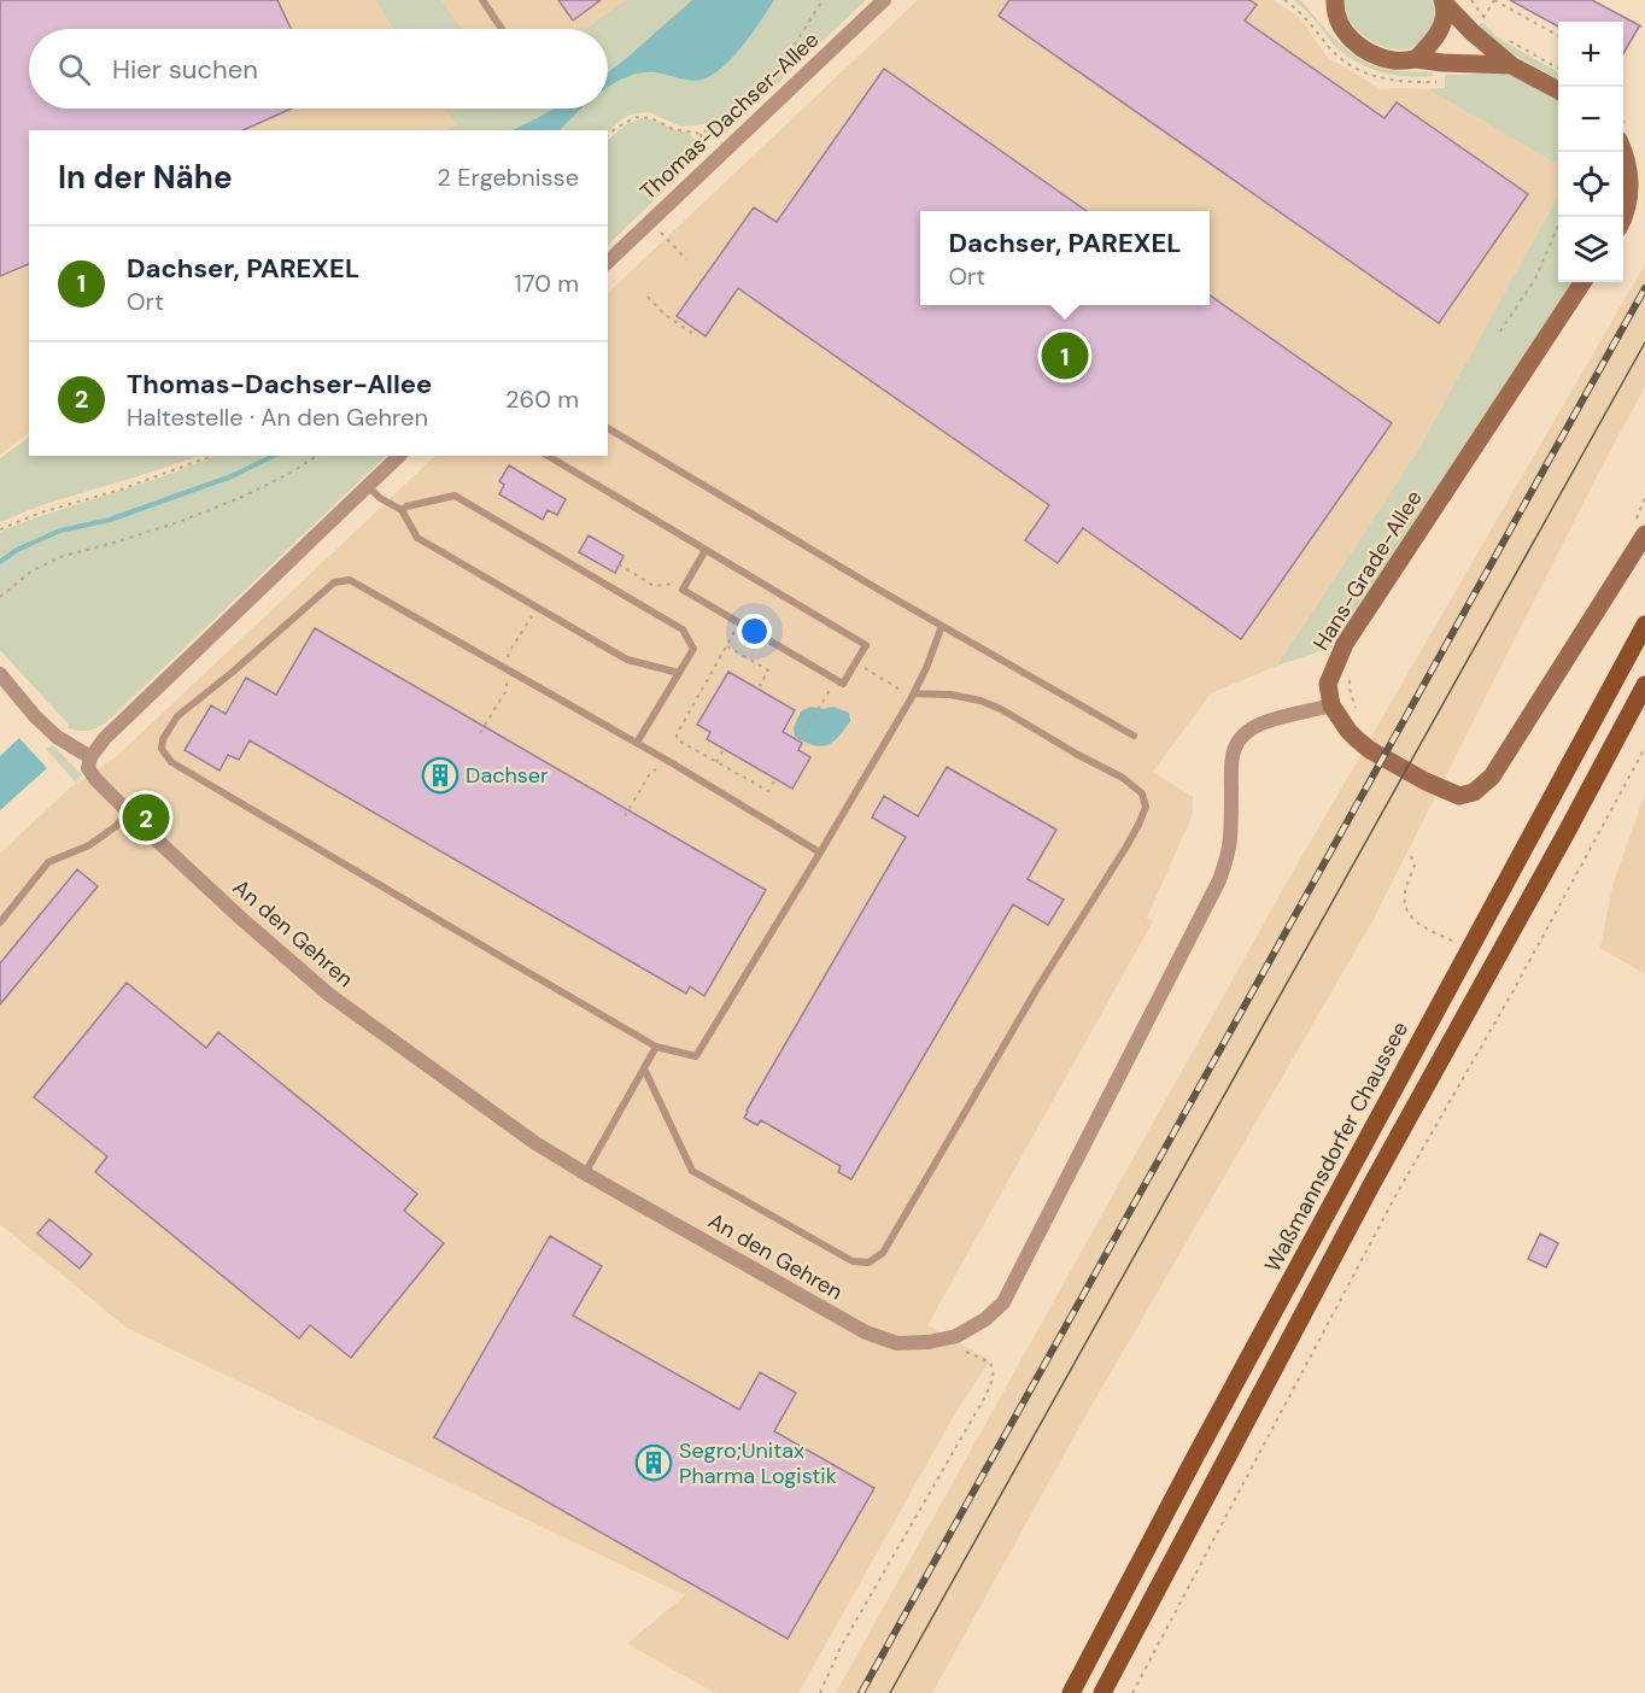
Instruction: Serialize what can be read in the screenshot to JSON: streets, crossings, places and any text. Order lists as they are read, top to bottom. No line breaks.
{"streets":{"main road":["Waßmannsdorfer Chaussee"],"street":["Thomas-Dachser-Allee","Hans-Grade-Allee","An den Gehren"]},"crossings":[["Hans-Grade-Allee","An den Gehren"]],"places":{"building":["Dachser","Segro;Unitax Pharma Logistik"]},"page":{"map_buttons":["+","−"],"search":"Hier suchen","heading":["In der Nähe","2 Ergebnisse"],"popup":["Dachser, PAREXEL","Ort"],"list":[{"mark":"1","name":"Dachser, PAREXEL","note":"Ort","value":"170 m"},{"mark":"2","name":"Thomas-Dachser-Allee","note":"Haltestelle · An den Gehren","value":"260 m"}],"pins":["1","2"]}}
